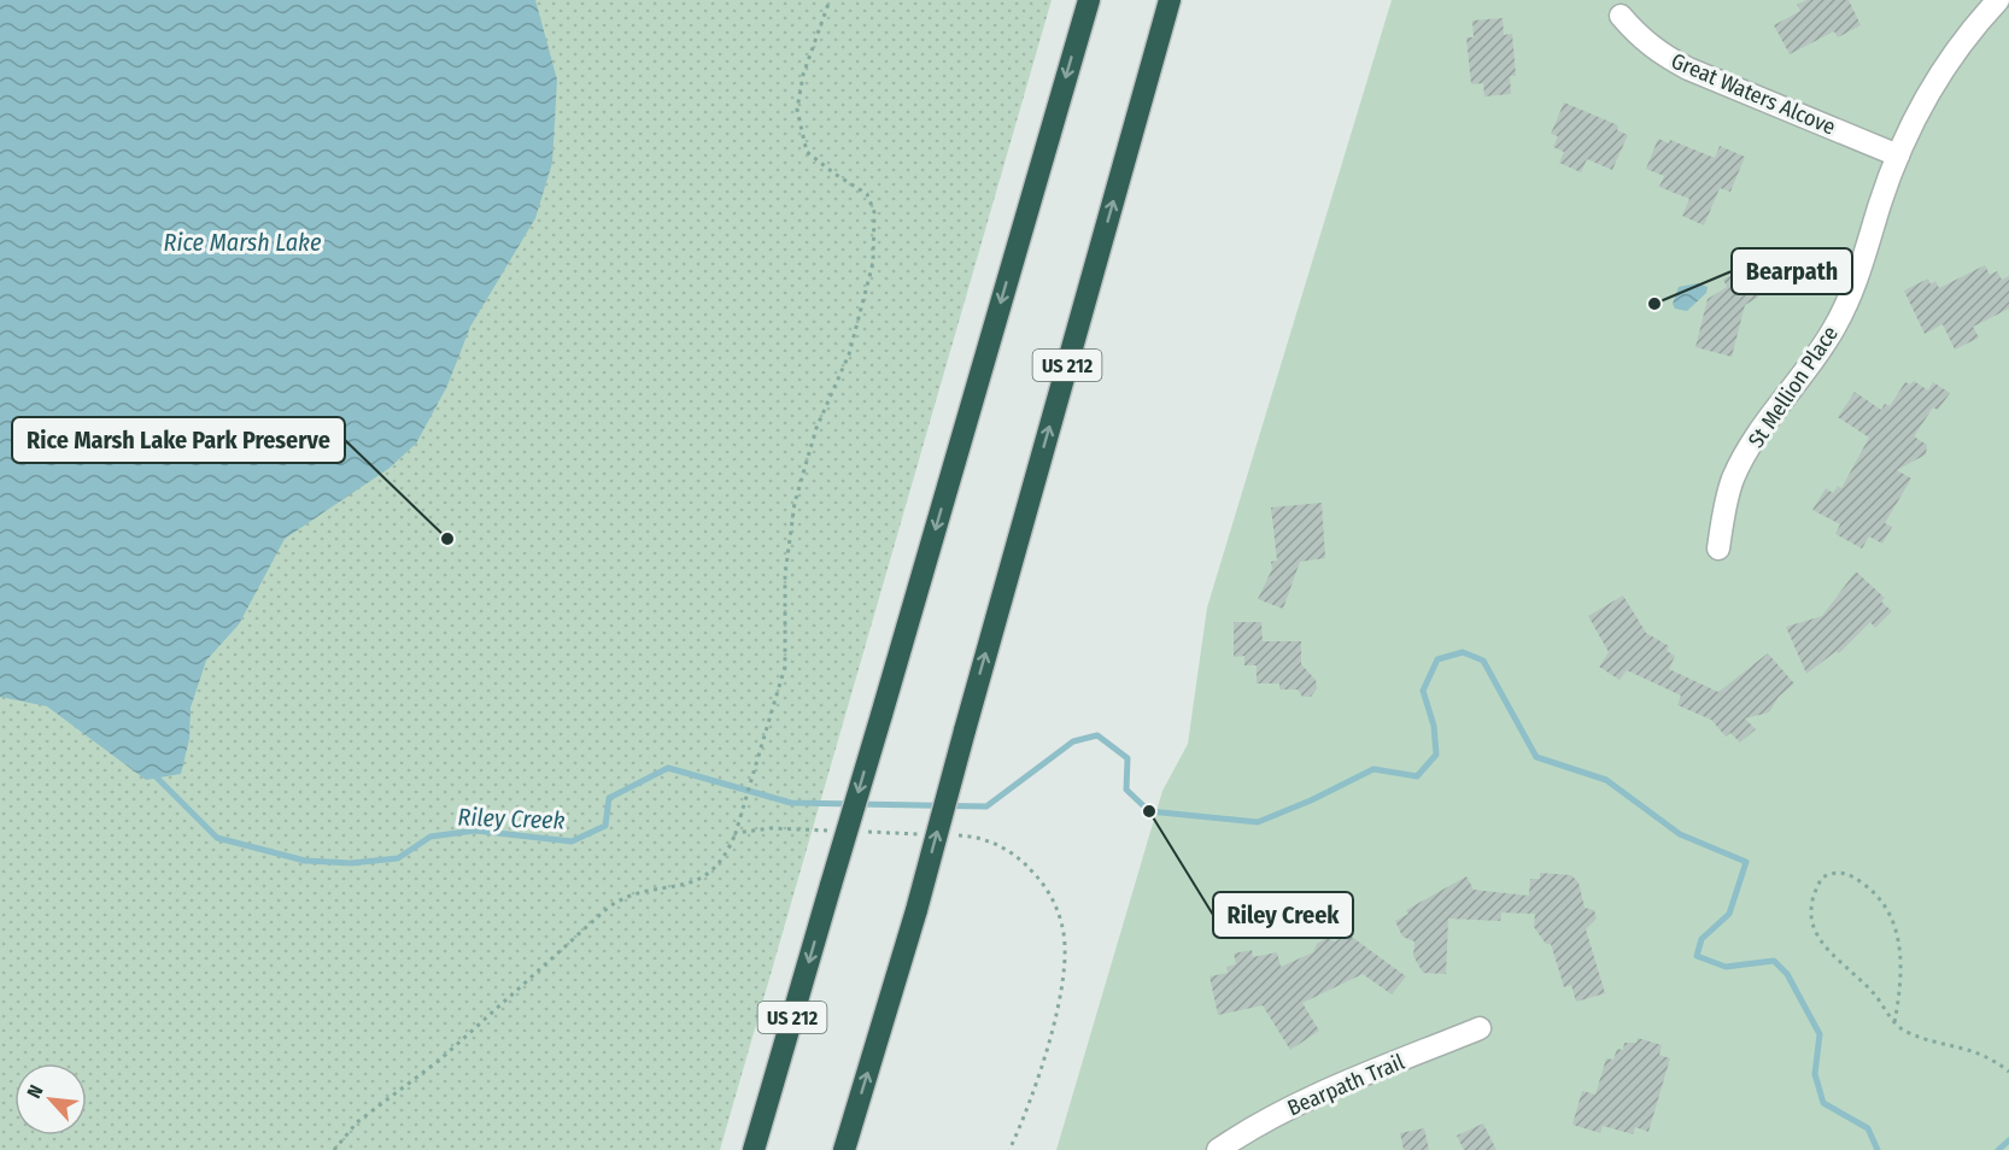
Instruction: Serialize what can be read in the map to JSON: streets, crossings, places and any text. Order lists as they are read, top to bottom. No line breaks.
{"streets":{"highway":["US 212"],"street":["Great Waters Alcove","St Mellion Place","Bearpath Trail"]},"crossings":[["Great Waters Alcove","St Mellion Place"]],"water":["Rice Marsh Lake","Riley Creek"],"places":["Bearpath","Rice Marsh Lake Park Preserve","Riley Creek"],"north":"top left"}
